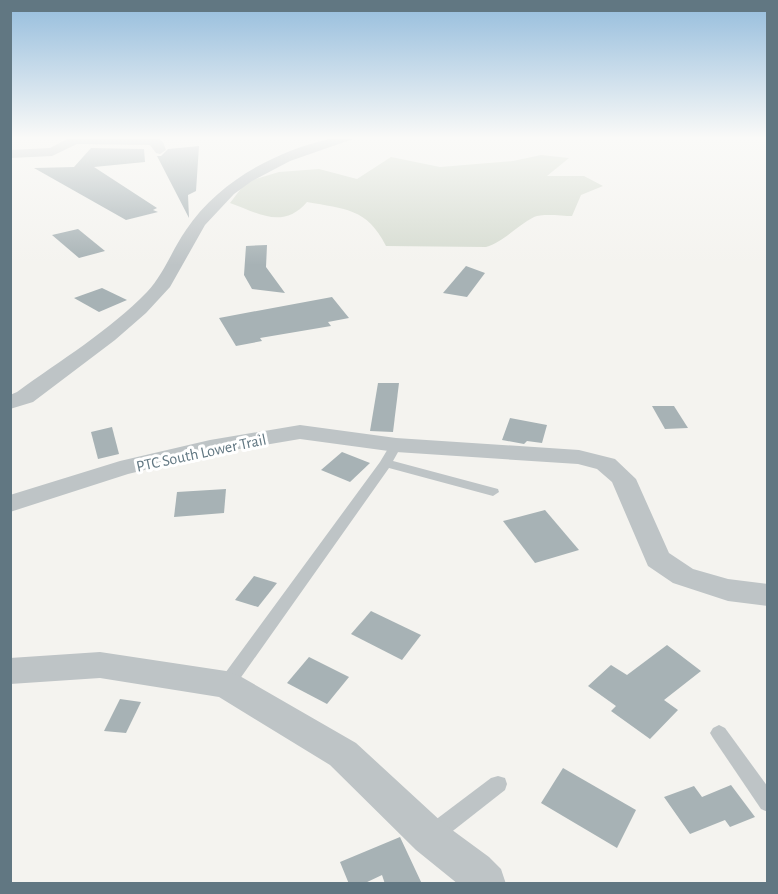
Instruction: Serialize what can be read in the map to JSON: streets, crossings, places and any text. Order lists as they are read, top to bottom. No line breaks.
{"streets":{"street":["PTC South Lower Trail"]}}
